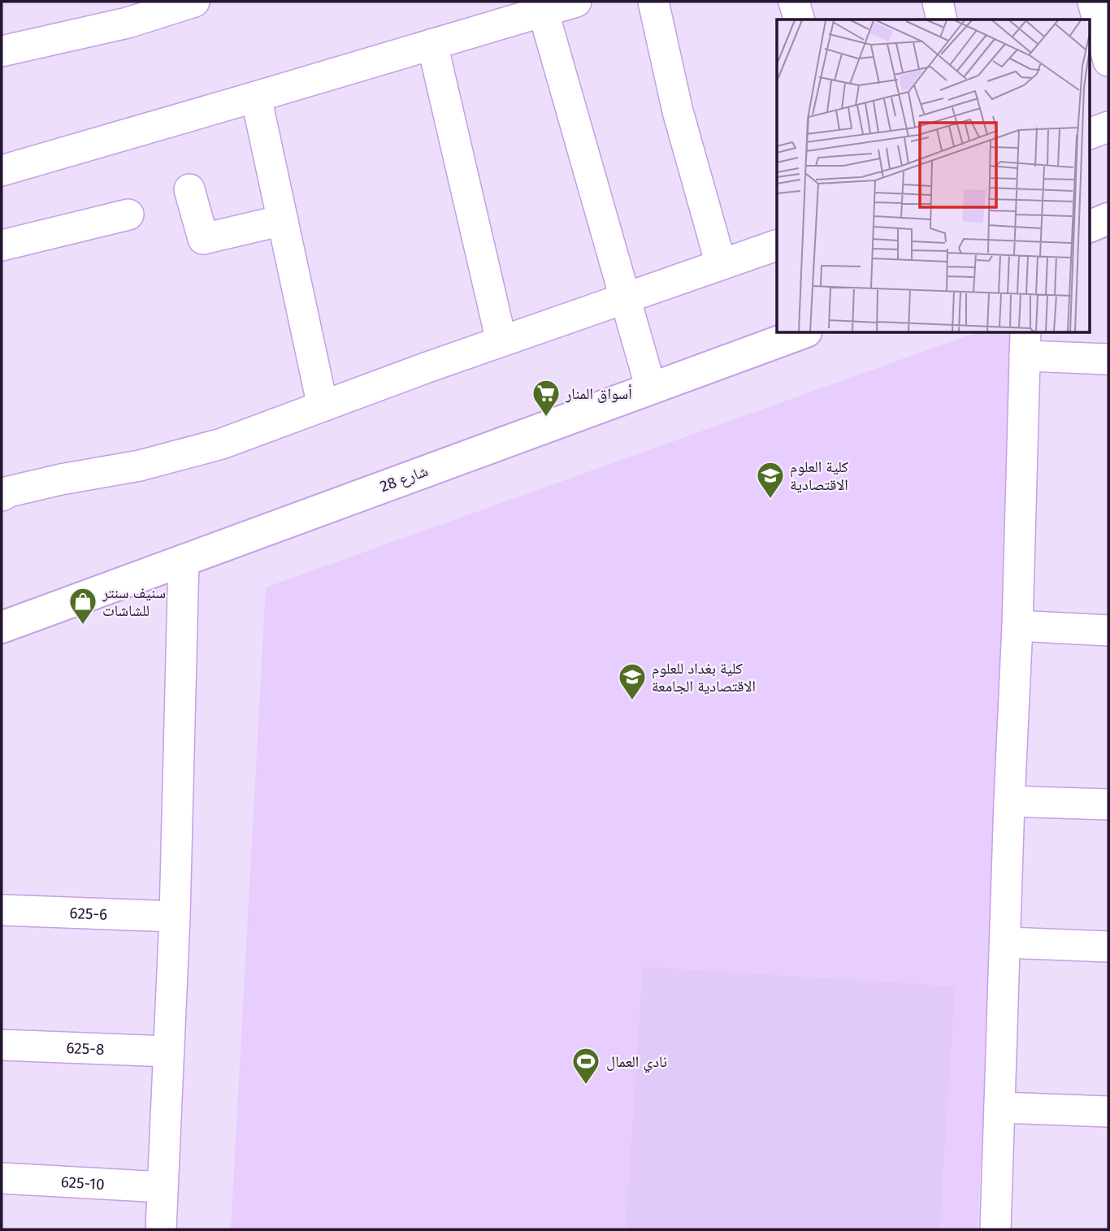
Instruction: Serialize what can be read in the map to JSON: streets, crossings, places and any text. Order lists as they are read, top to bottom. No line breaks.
{"streets":{"street":["شارع 28","625-6","625-8","625-10"]},"places":{"supermarket":["أسواق المنار"],"school or university":["كلية العلوم الاقتصادية","كلية بغداد للعلوم الاقتصادية الجامعة"],"shop":["سنيف سنتر للشاشات"],"sports":["نادي العمال"]}}
